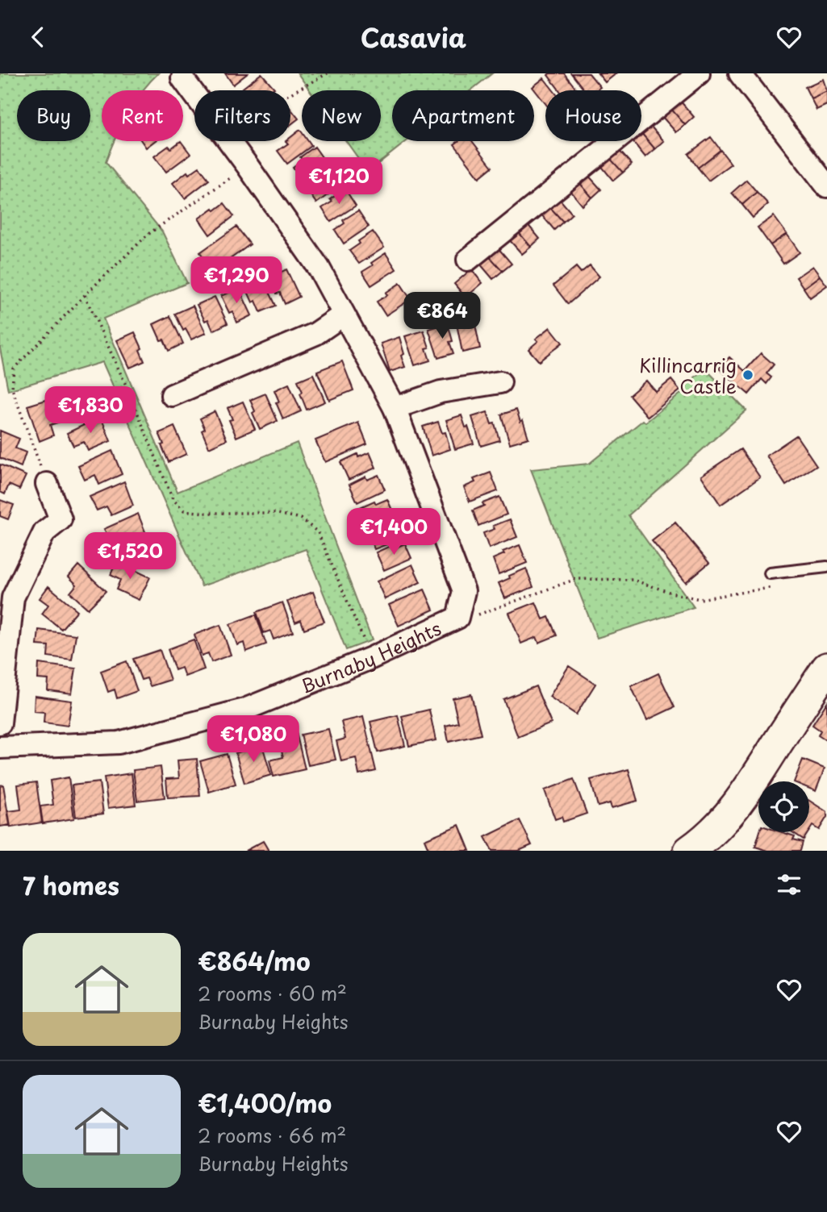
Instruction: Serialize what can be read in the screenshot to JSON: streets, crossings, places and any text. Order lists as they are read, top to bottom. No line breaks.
{"streets":{"street":["Burnaby Heights"]},"places":["Killincarrig Castle"],"page":{"header":"Casavia","chip":["Buy","Rent","Filters","New","Apartment","House"],"price":["€1,120","€1,290","€864","€1,830","€1,400","€1,520","€1,080"],"heading":"7 homes","list":[{"name":"€864/mo","note":"2 rooms · 60 m² · Burnaby Heights"},{"name":"€1,400/mo","note":"2 rooms · 66 m² · Burnaby Heights"}]}}
